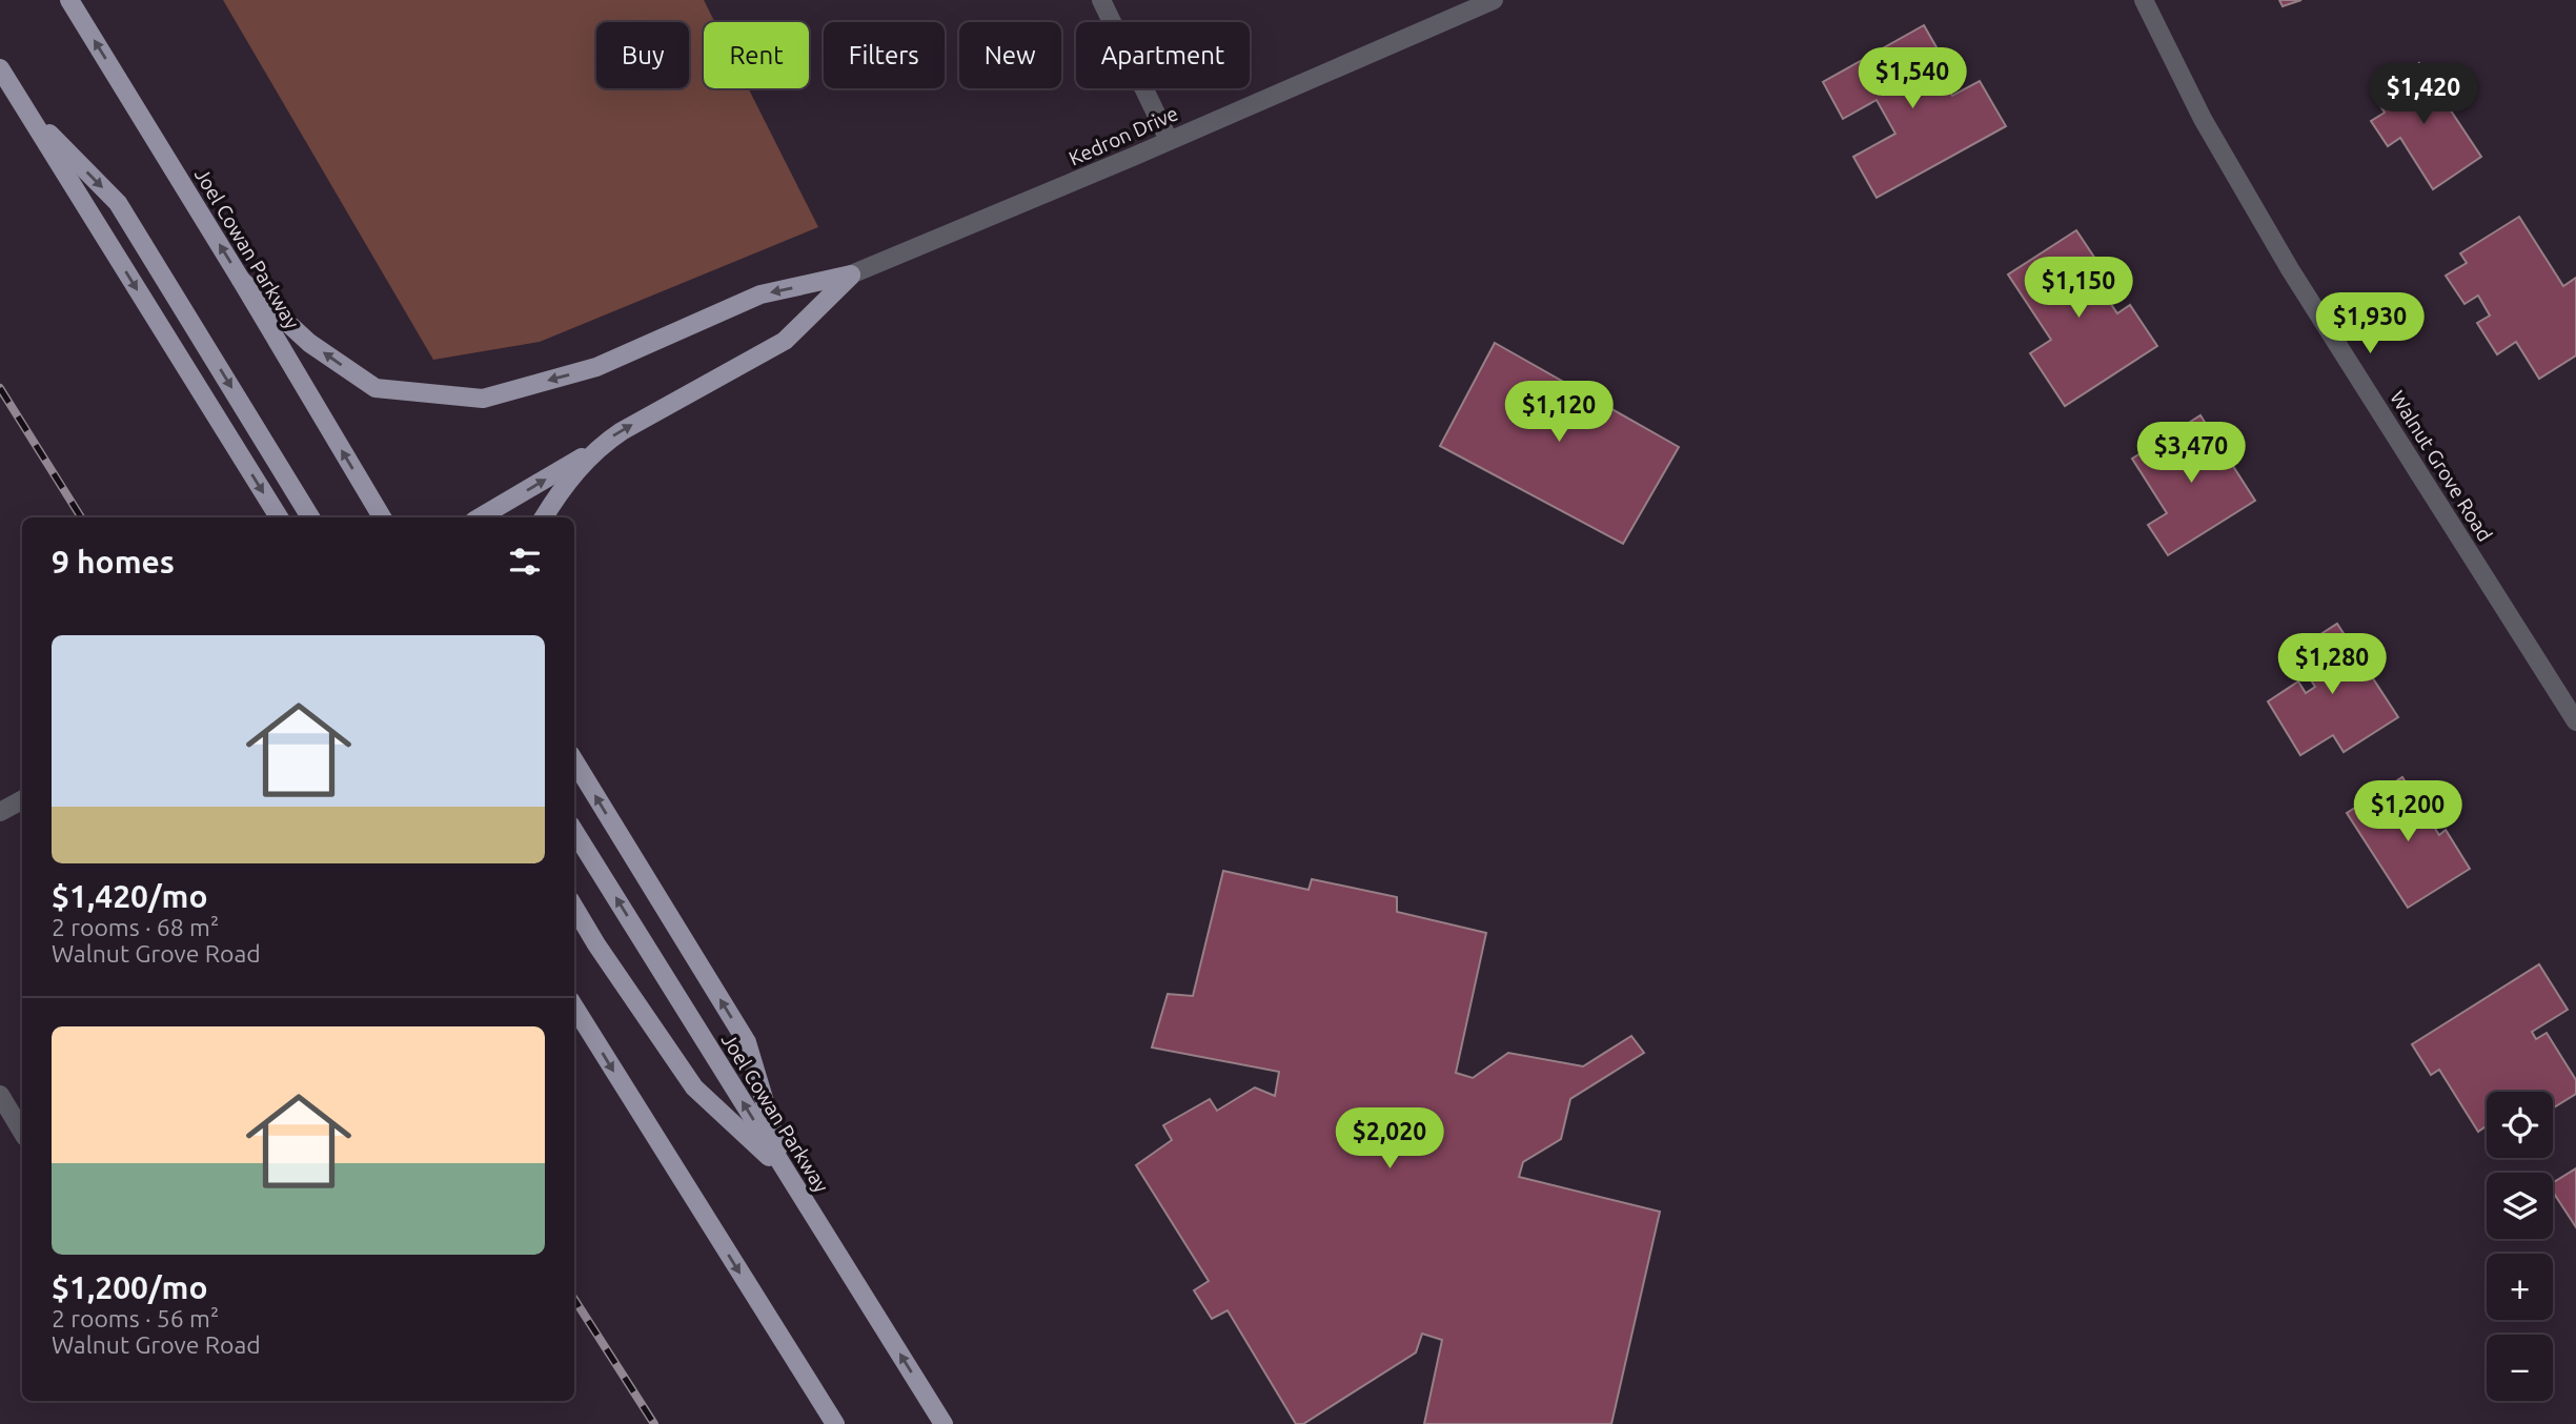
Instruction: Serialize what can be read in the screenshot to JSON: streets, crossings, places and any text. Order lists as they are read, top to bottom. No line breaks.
{"streets":{"main road":["Joel Cowan Parkway"],"street":["Kedron Drive","Walnut Grove Road"]},"page":{"chip":["Buy","Rent","Filters","New","Apartment"],"price":["$1,540","$1,420","$1,150","$1,930","$1,120","$3,470","$1,280","$1,200","$2,020"],"heading":"9 homes","list":[{"name":"$1,420/mo","note":"2 rooms · 68 m² · Walnut Grove Road"},{"name":"$1,200/mo","note":"2 rooms · 56 m² · Walnut Grove Road"}],"map_buttons":["+","−"]}}
